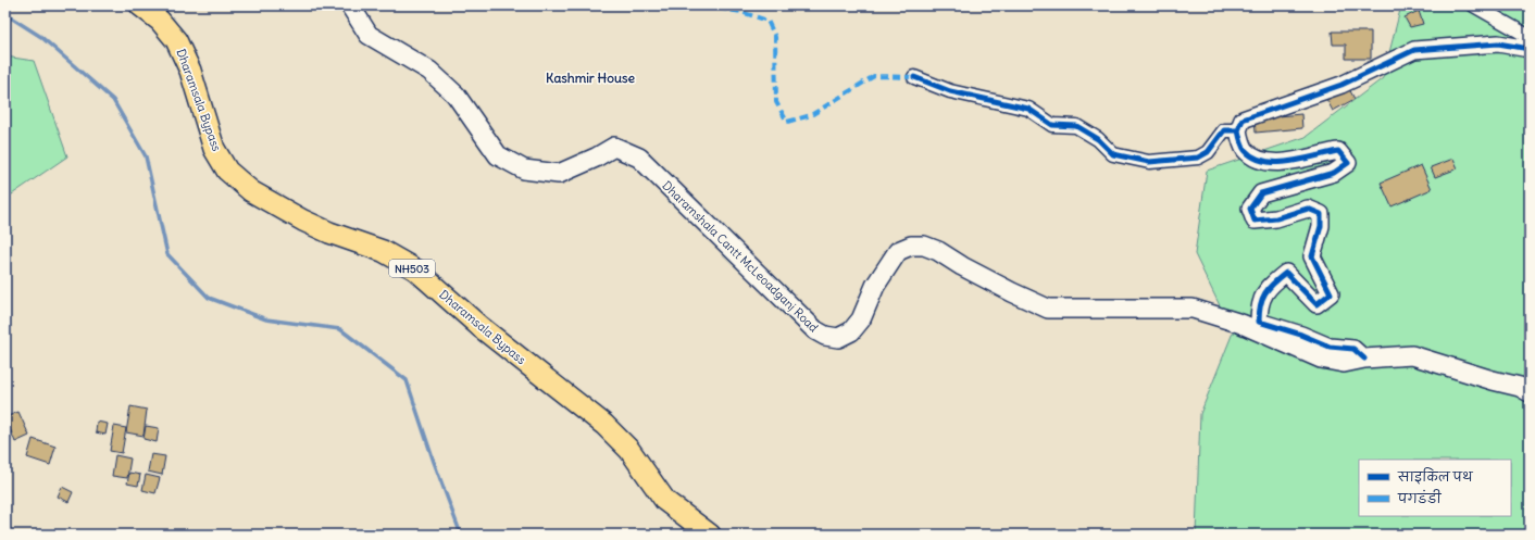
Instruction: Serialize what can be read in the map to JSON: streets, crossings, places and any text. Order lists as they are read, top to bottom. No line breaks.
{"streets":{"main road":["Dharamsala Bypass","Dharamshala Cantt McLeoadganj Road","NH503"]},"districts":["Kashmir House"],"legend":["साइकिल पथ","पगडंडी"]}
